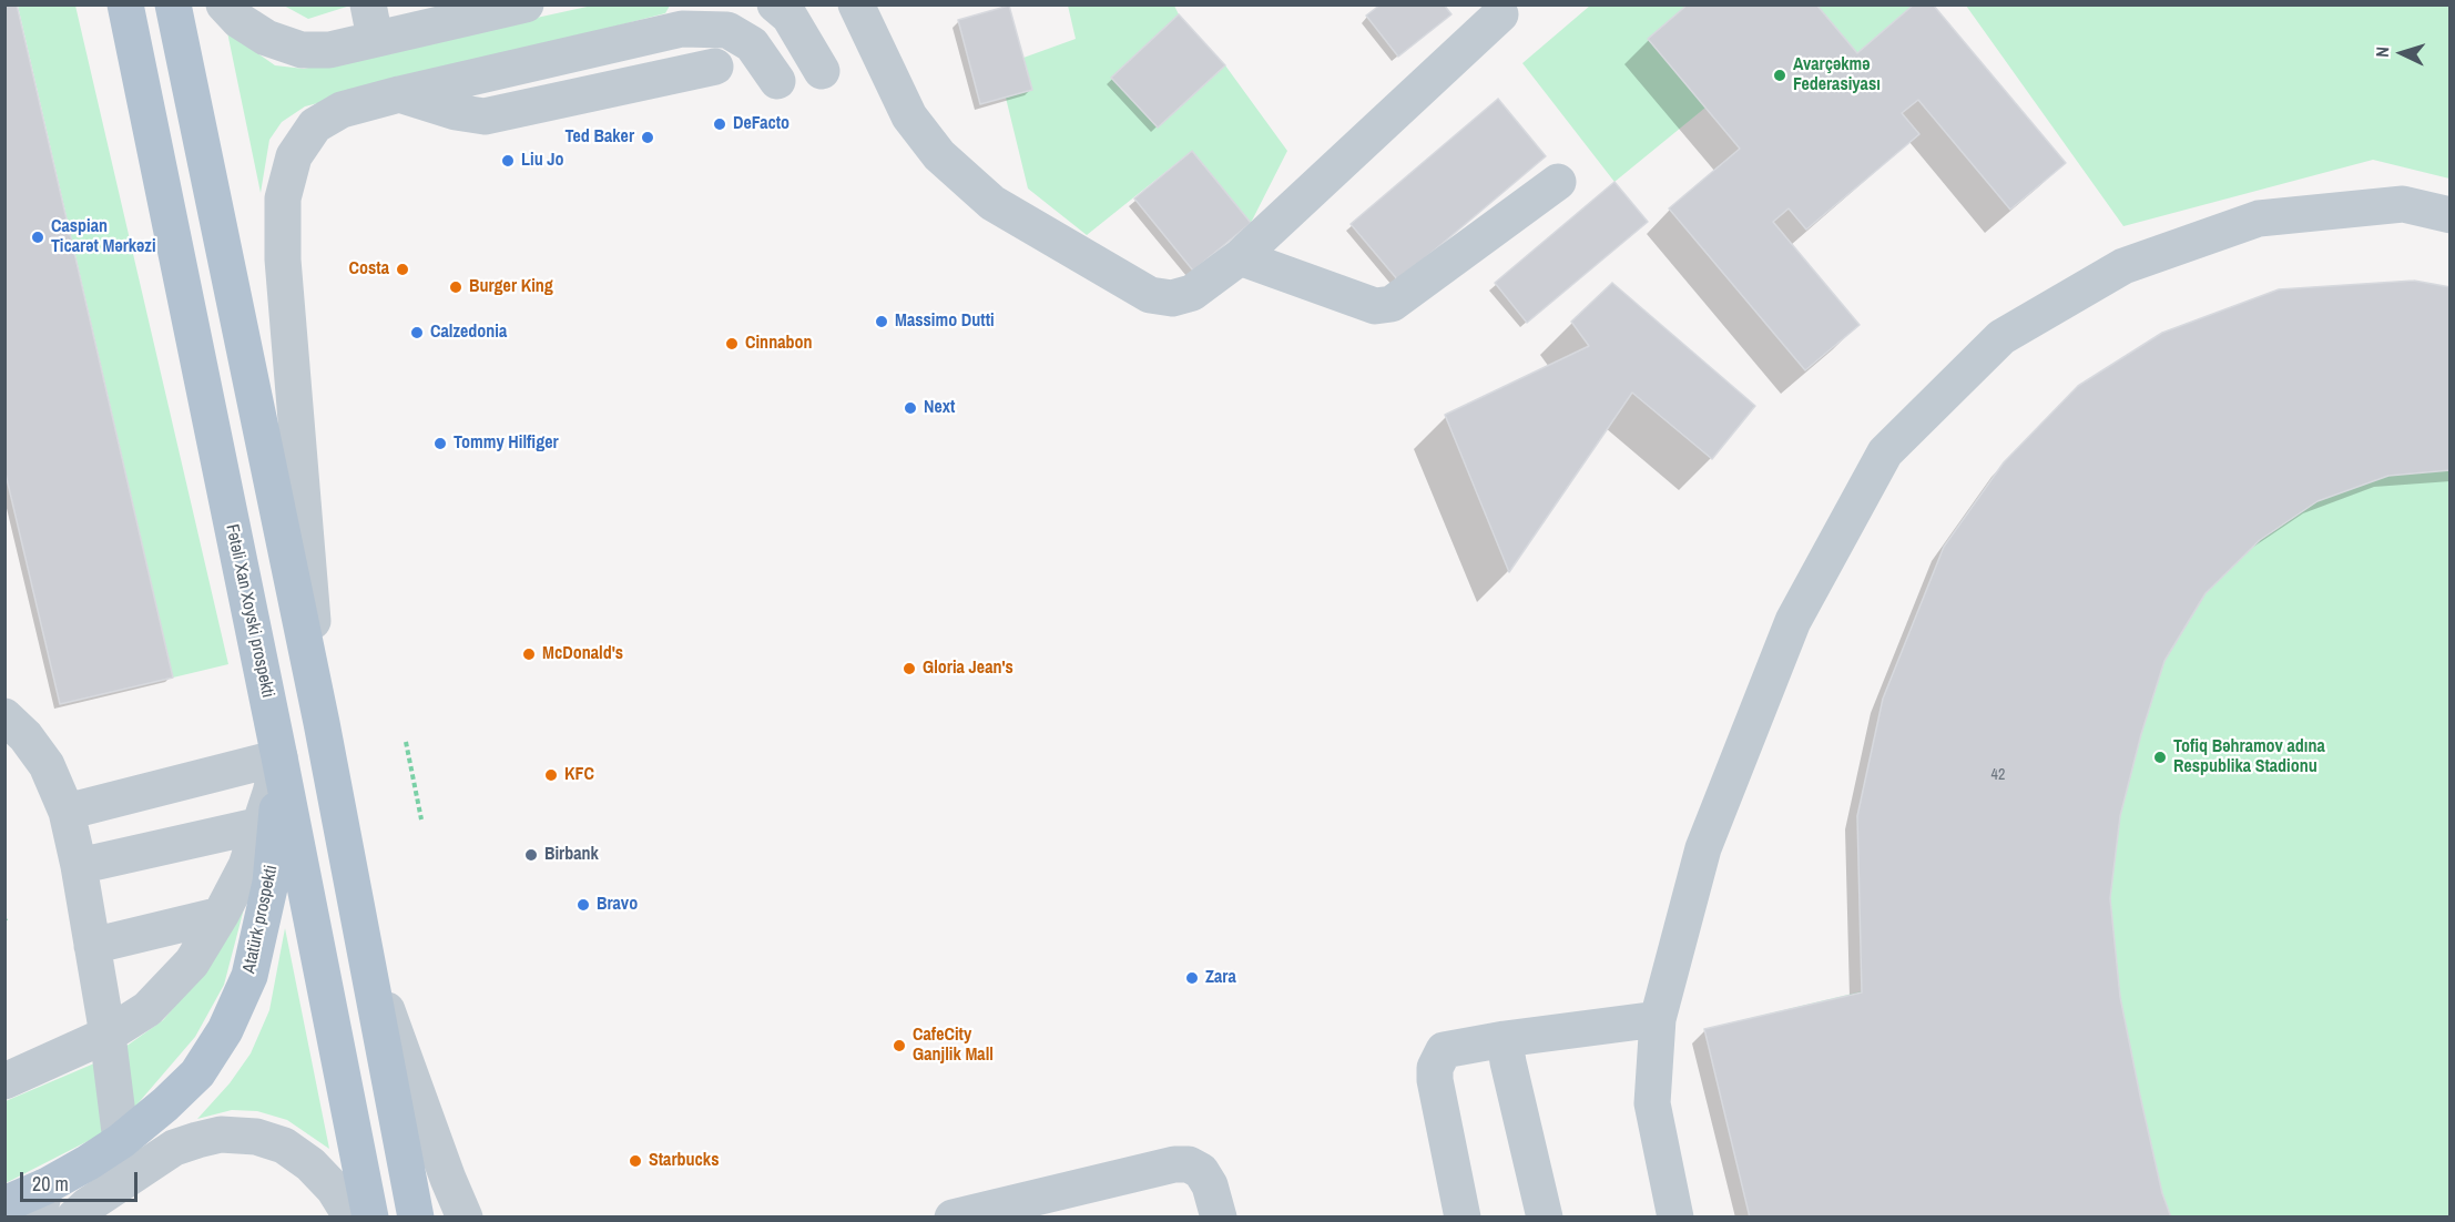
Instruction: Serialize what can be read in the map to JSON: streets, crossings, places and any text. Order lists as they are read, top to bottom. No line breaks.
{"streets":{"main road":["Fətəli Xan Xoyski prospekti","Atatürk prospekti"]},"crossings":[["Fətəli Xan Xoyski prospekti","Atatürk prospekti"]],"places":["Avarçəkmə Federasiyası","DeFacto","Ted Baker","Liu Jo","Caspian Ticarət Mərkəzi","Costa","Burger King","Massimo Dutti","Calzedonia","Cinnabon","Next","Tommy Hilfiger","McDonald's","Gloria Jean's","Tofiq Bəhramov adına Respublika Stadionu","KFC","Birbank","Bravo","Zara","CafeCity Ganjlik Mall","Starbucks"],"house_numbers":["42"],"scale_bar":"20 m","north":"left"}
